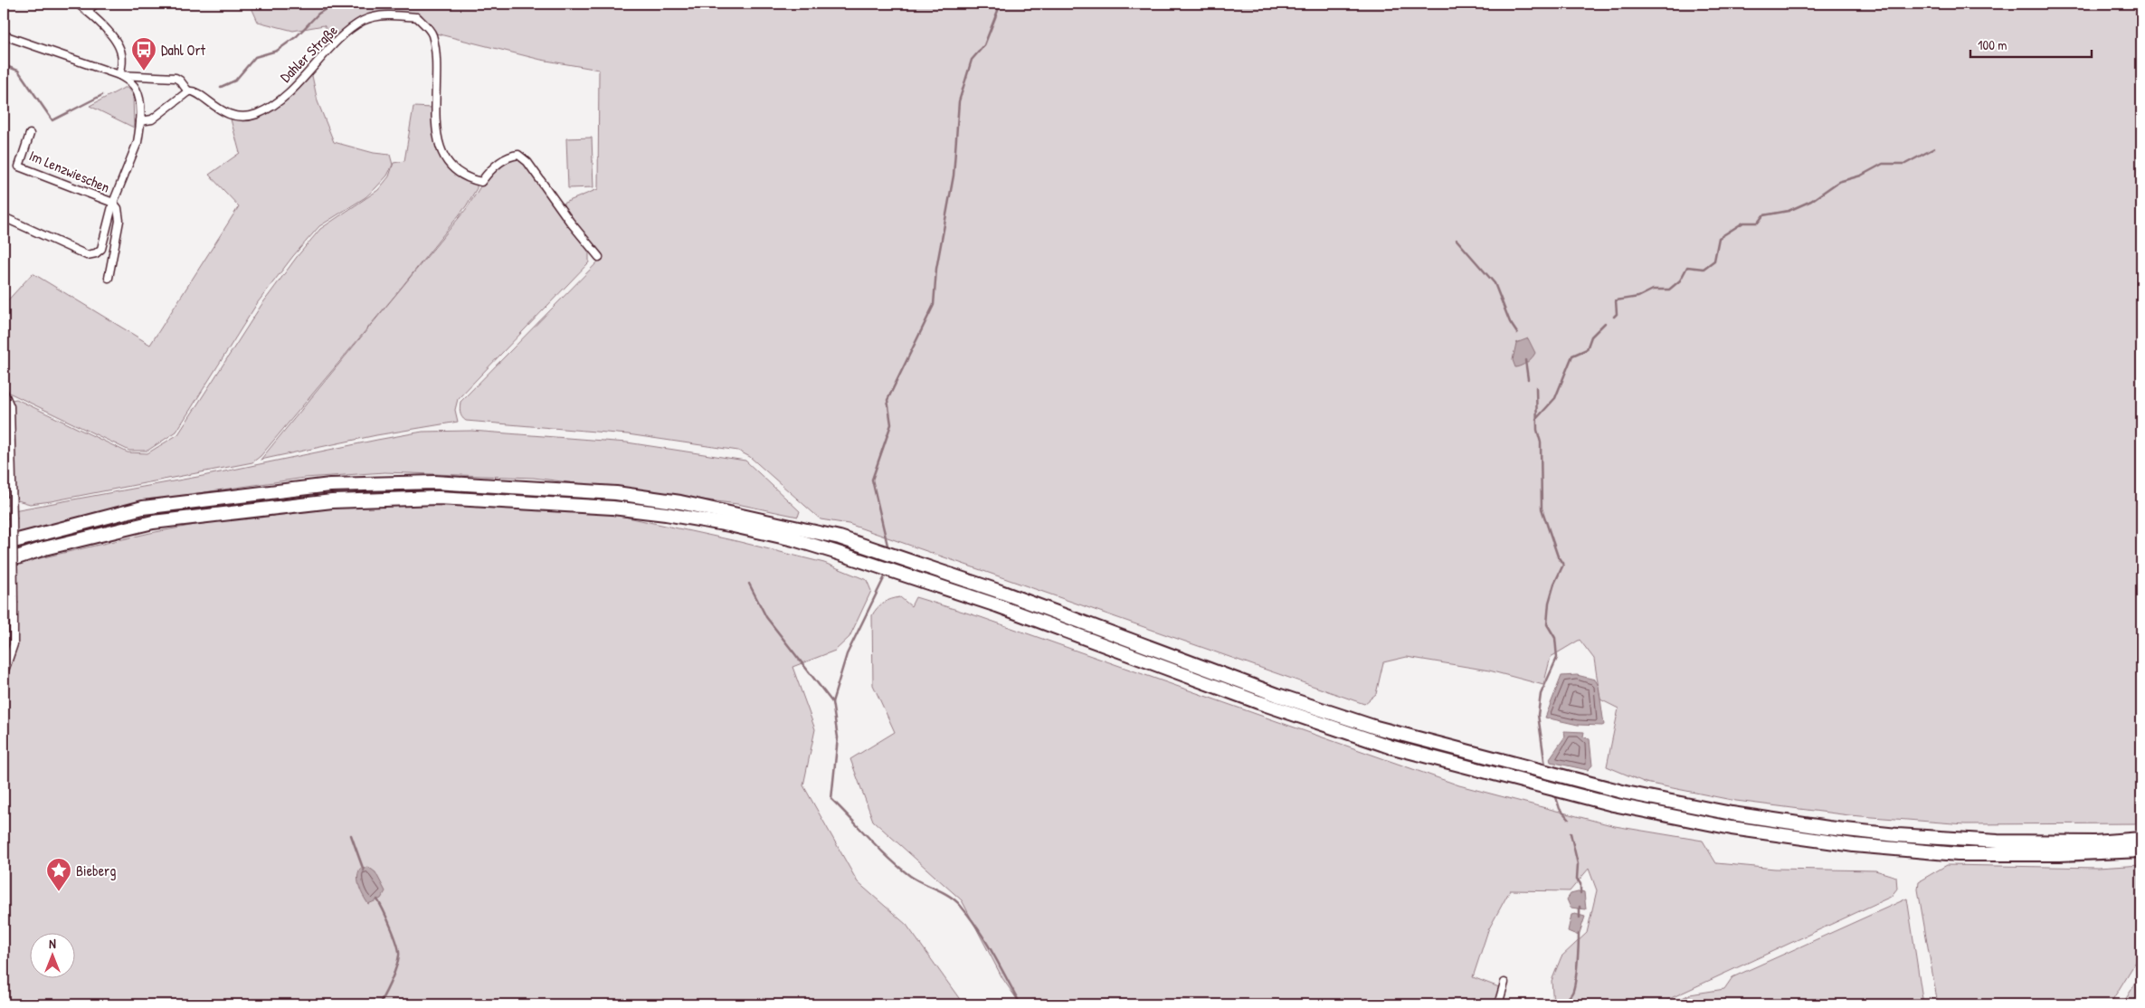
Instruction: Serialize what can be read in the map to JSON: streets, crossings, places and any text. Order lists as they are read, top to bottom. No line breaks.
{"streets":{"street":["Dahler Straße","Im Lenzwieschen"]},"places":{"bus stop":["Dahl Ort"],"place":["Bieberg"]},"scale_bar":"100 m","north":"top"}
